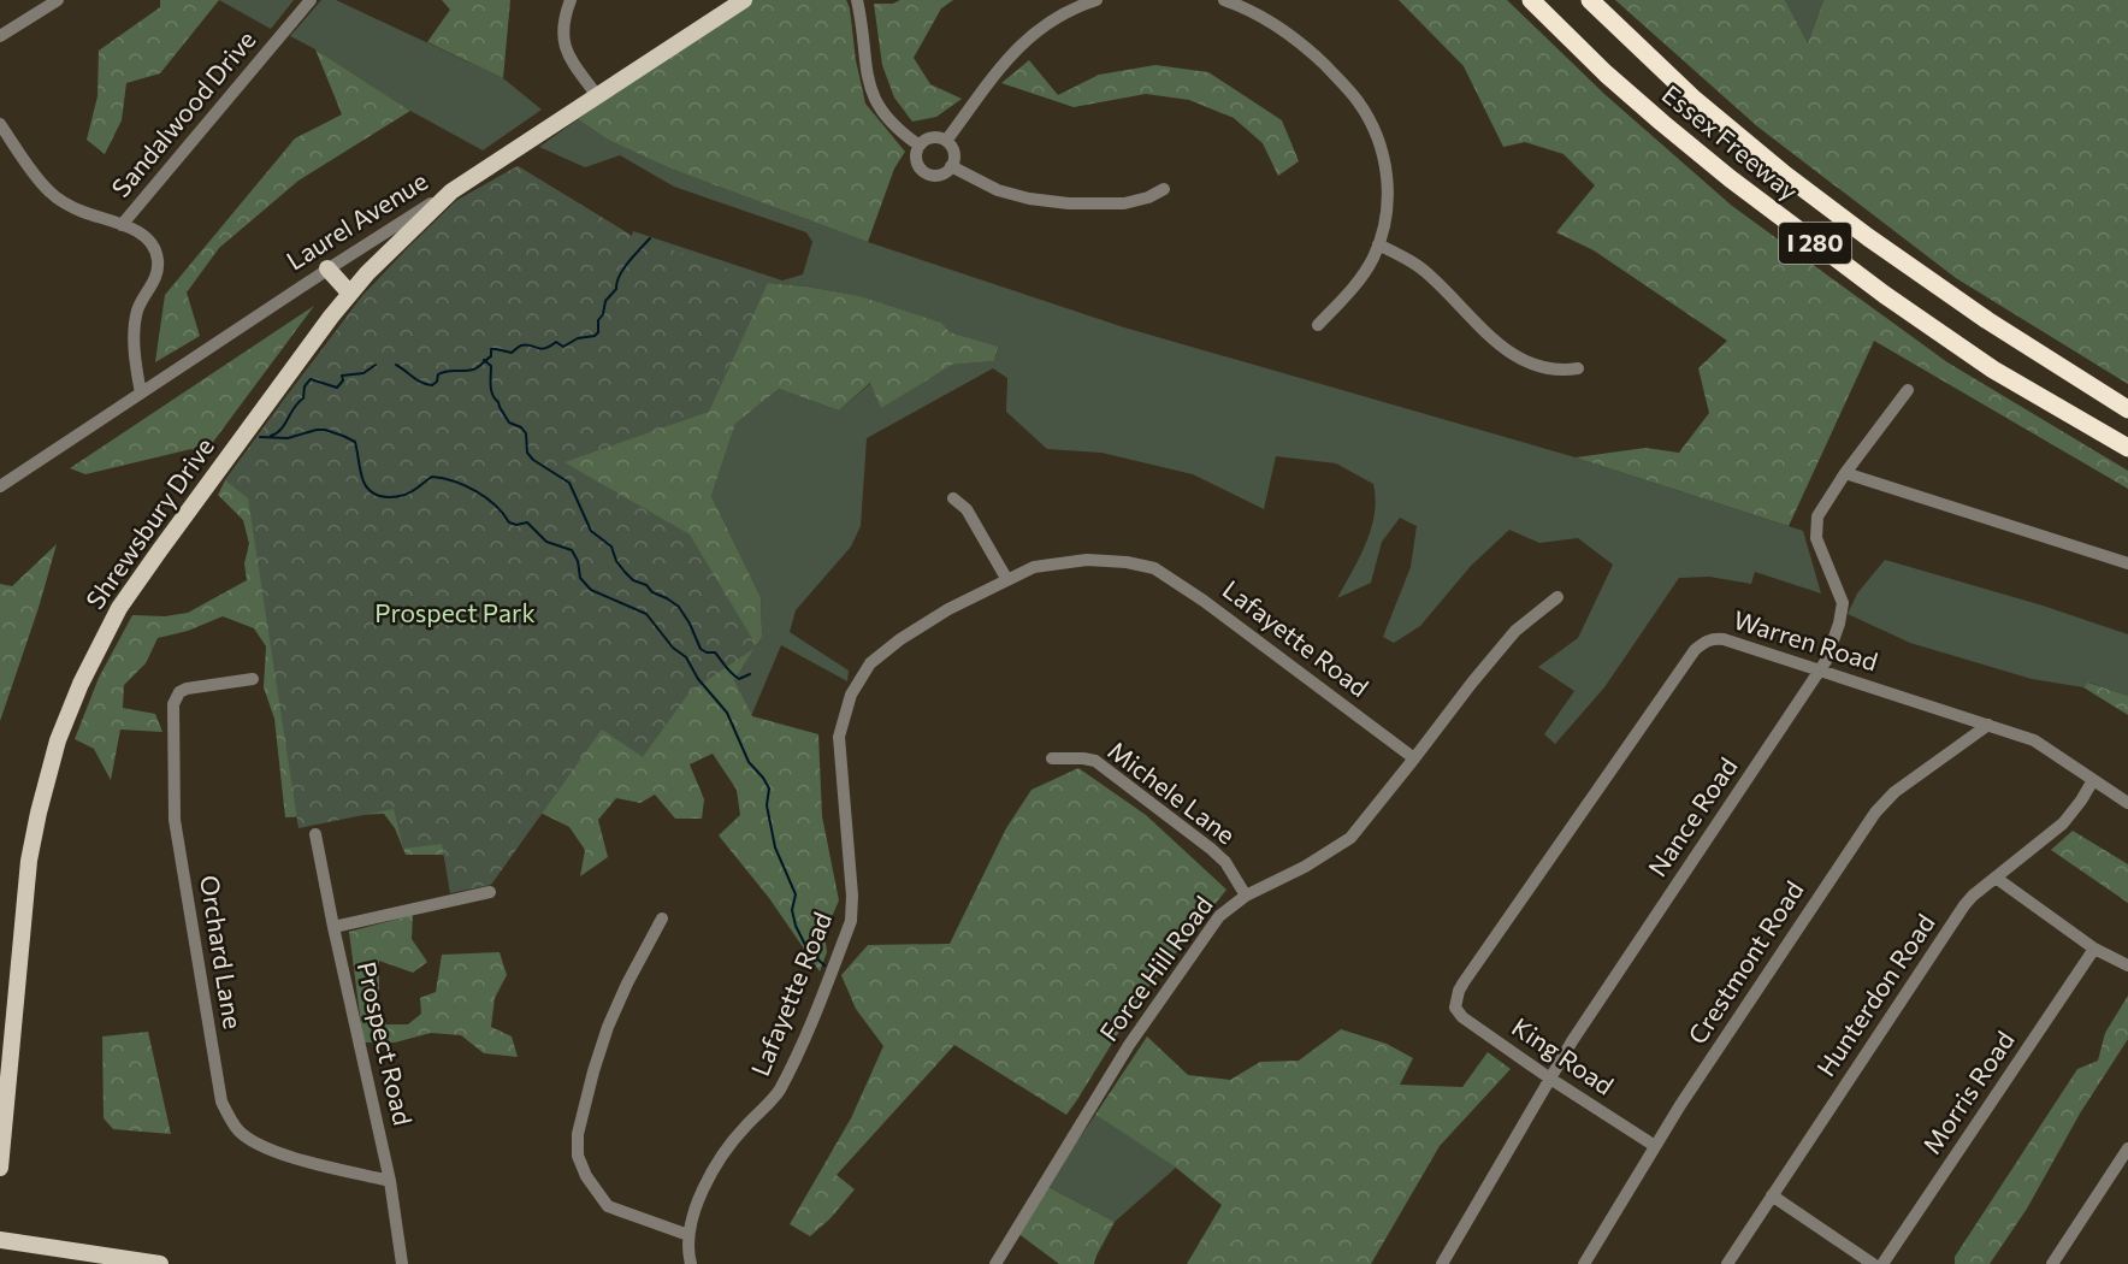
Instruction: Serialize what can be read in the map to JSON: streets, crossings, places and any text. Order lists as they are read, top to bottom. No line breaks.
{"streets":{"highway":["Essex Freeway","I 280"],"main road":["Laurel Avenue","Shrewsbury Drive"],"street":["Sandalwood Drive","Lafayette Road","Warren Road","Michele Lane","Nance Road","Orchard Lane","Crestmont Road","Force Hill Road","Hunterdon Road","Prospect Road","King Road","Morris Road"]},"crossings":[["Laurel Avenue","Shrewsbury Drive"],["Lafayette Road","Force Hill Road"],["Warren Road","Nance Road"],["Warren Road","Crestmont Road"],["Warren Road","Hunterdon Road"],["Warren Road","King Road"],["Michele Lane","Force Hill Road"],["Nance Road","King Road"],["Orchard Lane","Prospect Road"],["Crestmont Road","King Road"]],"parks":["Prospect Park"]}
